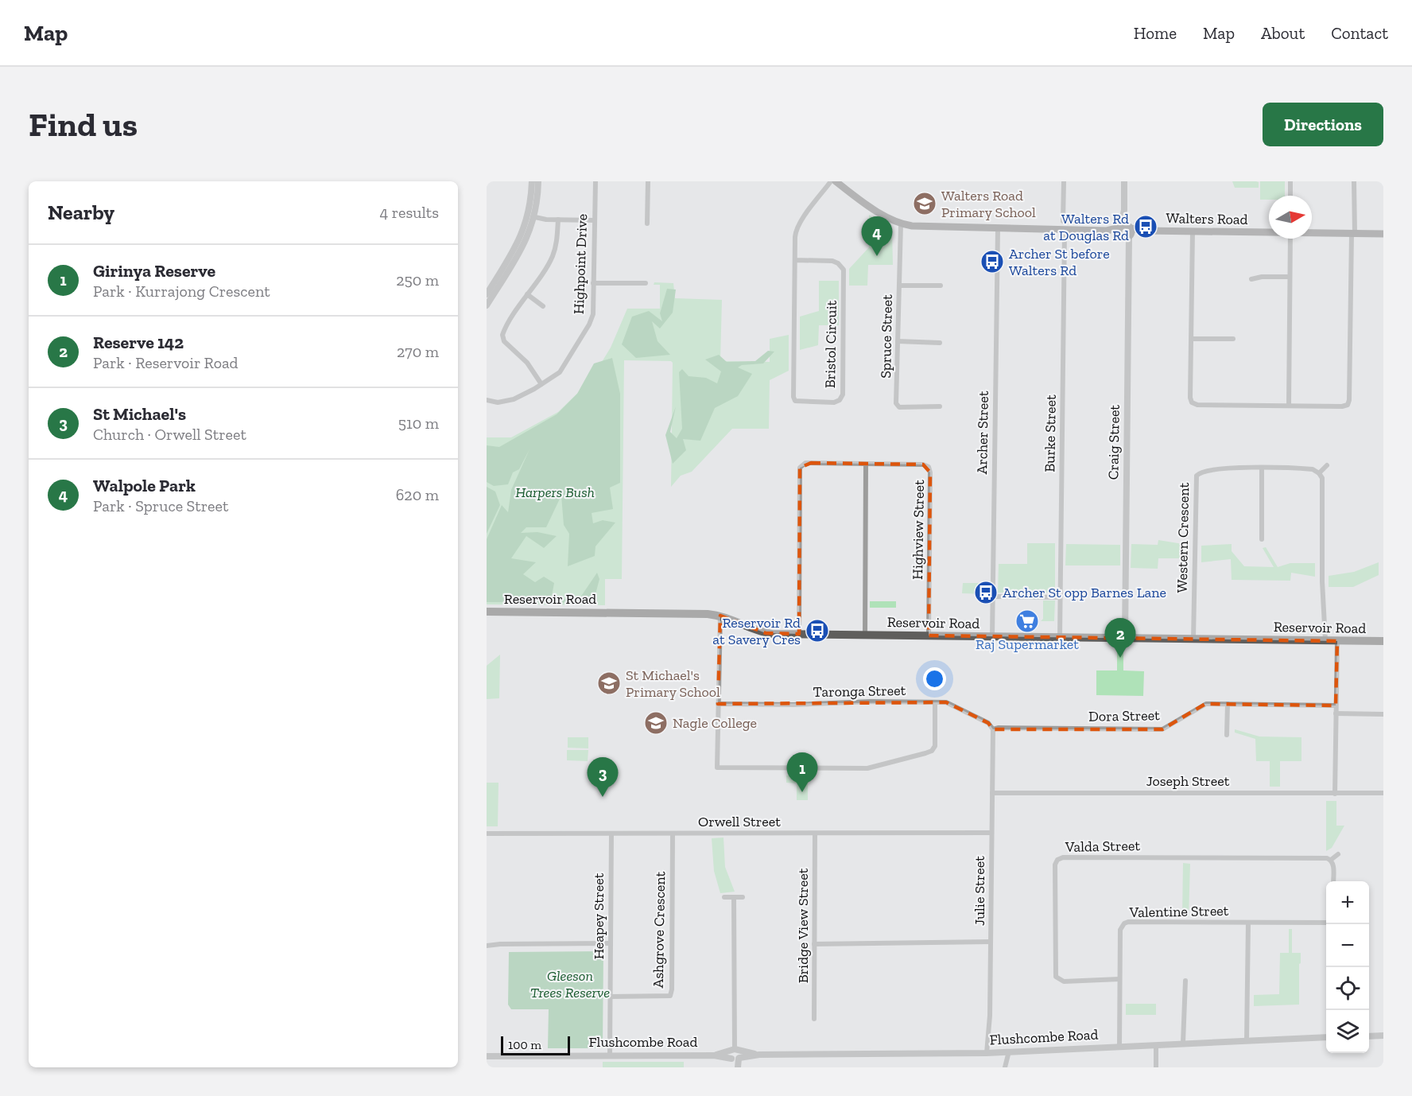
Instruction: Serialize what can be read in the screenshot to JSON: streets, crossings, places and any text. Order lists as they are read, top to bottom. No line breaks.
{"streets":{"main road":["Walters Road","Reservoir Road"],"street":["Highpoint Drive","Spruce Street","Bristol Circuit","Archer Street","Burke Street","Craig Street","Highview Street","Western Crescent","Taronga Street","Dora Street","Joseph Street","Orwell Street","Valda Street","Julie Street","Valentine Street","Heapey Street","Bridge View Street","Ashgrove Crescent","Flushcombe Road"]},"crossings":[["Walters Road","Spruce Street"],["Walters Road","Archer Street"],["Walters Road","Burke Street"],["Walters Road","Craig Street"],["Archer Street","Reservoir Road"],["Burke Street","Reservoir Road"],["Craig Street","Reservoir Road"],["Highview Street","Reservoir Road"],["Western Crescent","Reservoir Road"],["Taronga Street","Dora Street"],["Taronga Street","Julie Street"],["Dora Street","Julie Street"],["Joseph Street","Julie Street"],["Orwell Street","Julie Street"],["Orwell Street","Heapey Street"],["Orwell Street","Bridge View Street"],["Orwell Street","Ashgrove Crescent"],["Valda Street","Valentine Street"],["Julie Street","Flushcombe Road"],["Valentine Street","Flushcombe Road"],["Heapey Street","Ashgrove Crescent"],["Heapey Street","Flushcombe Road"]],"parks":["Harpers Bush","Gleeson Trees Reserve"],"places":{"school or university":["Walters Road Primary School","St Michael's Primary School","Nagle College"],"bus stop":["Walters Rd at Douglas Rd","Archer St before Walters Rd","Archer St opp Barnes Lane","Reservoir Rd at Savery Cres"],"supermarket":["Raj Supermarket"]},"scale_bar":"100 m","north":"right","page":{"header":"Map","nav":["Home","Map","About","Contact"],"buttons":"Directions","title":"Find us","heading":["Nearby","4 results"],"pins":["4","2","1","3"],"list":[{"mark":"1","name":"Girinya Reserve","note":"Park · Kurrajong Crescent","value":"250 m"},{"mark":"2","name":"Reserve 142","note":"Park · Reservoir Road","value":"270 m"},{"mark":"3","name":"St Michael's","note":"Church · Orwell Street","value":"510 m"},{"mark":"4","name":"Walpole Park","note":"Park · Spruce Street","value":"620 m"}],"map_buttons":["+","−"],"scale":"100 m"}}
